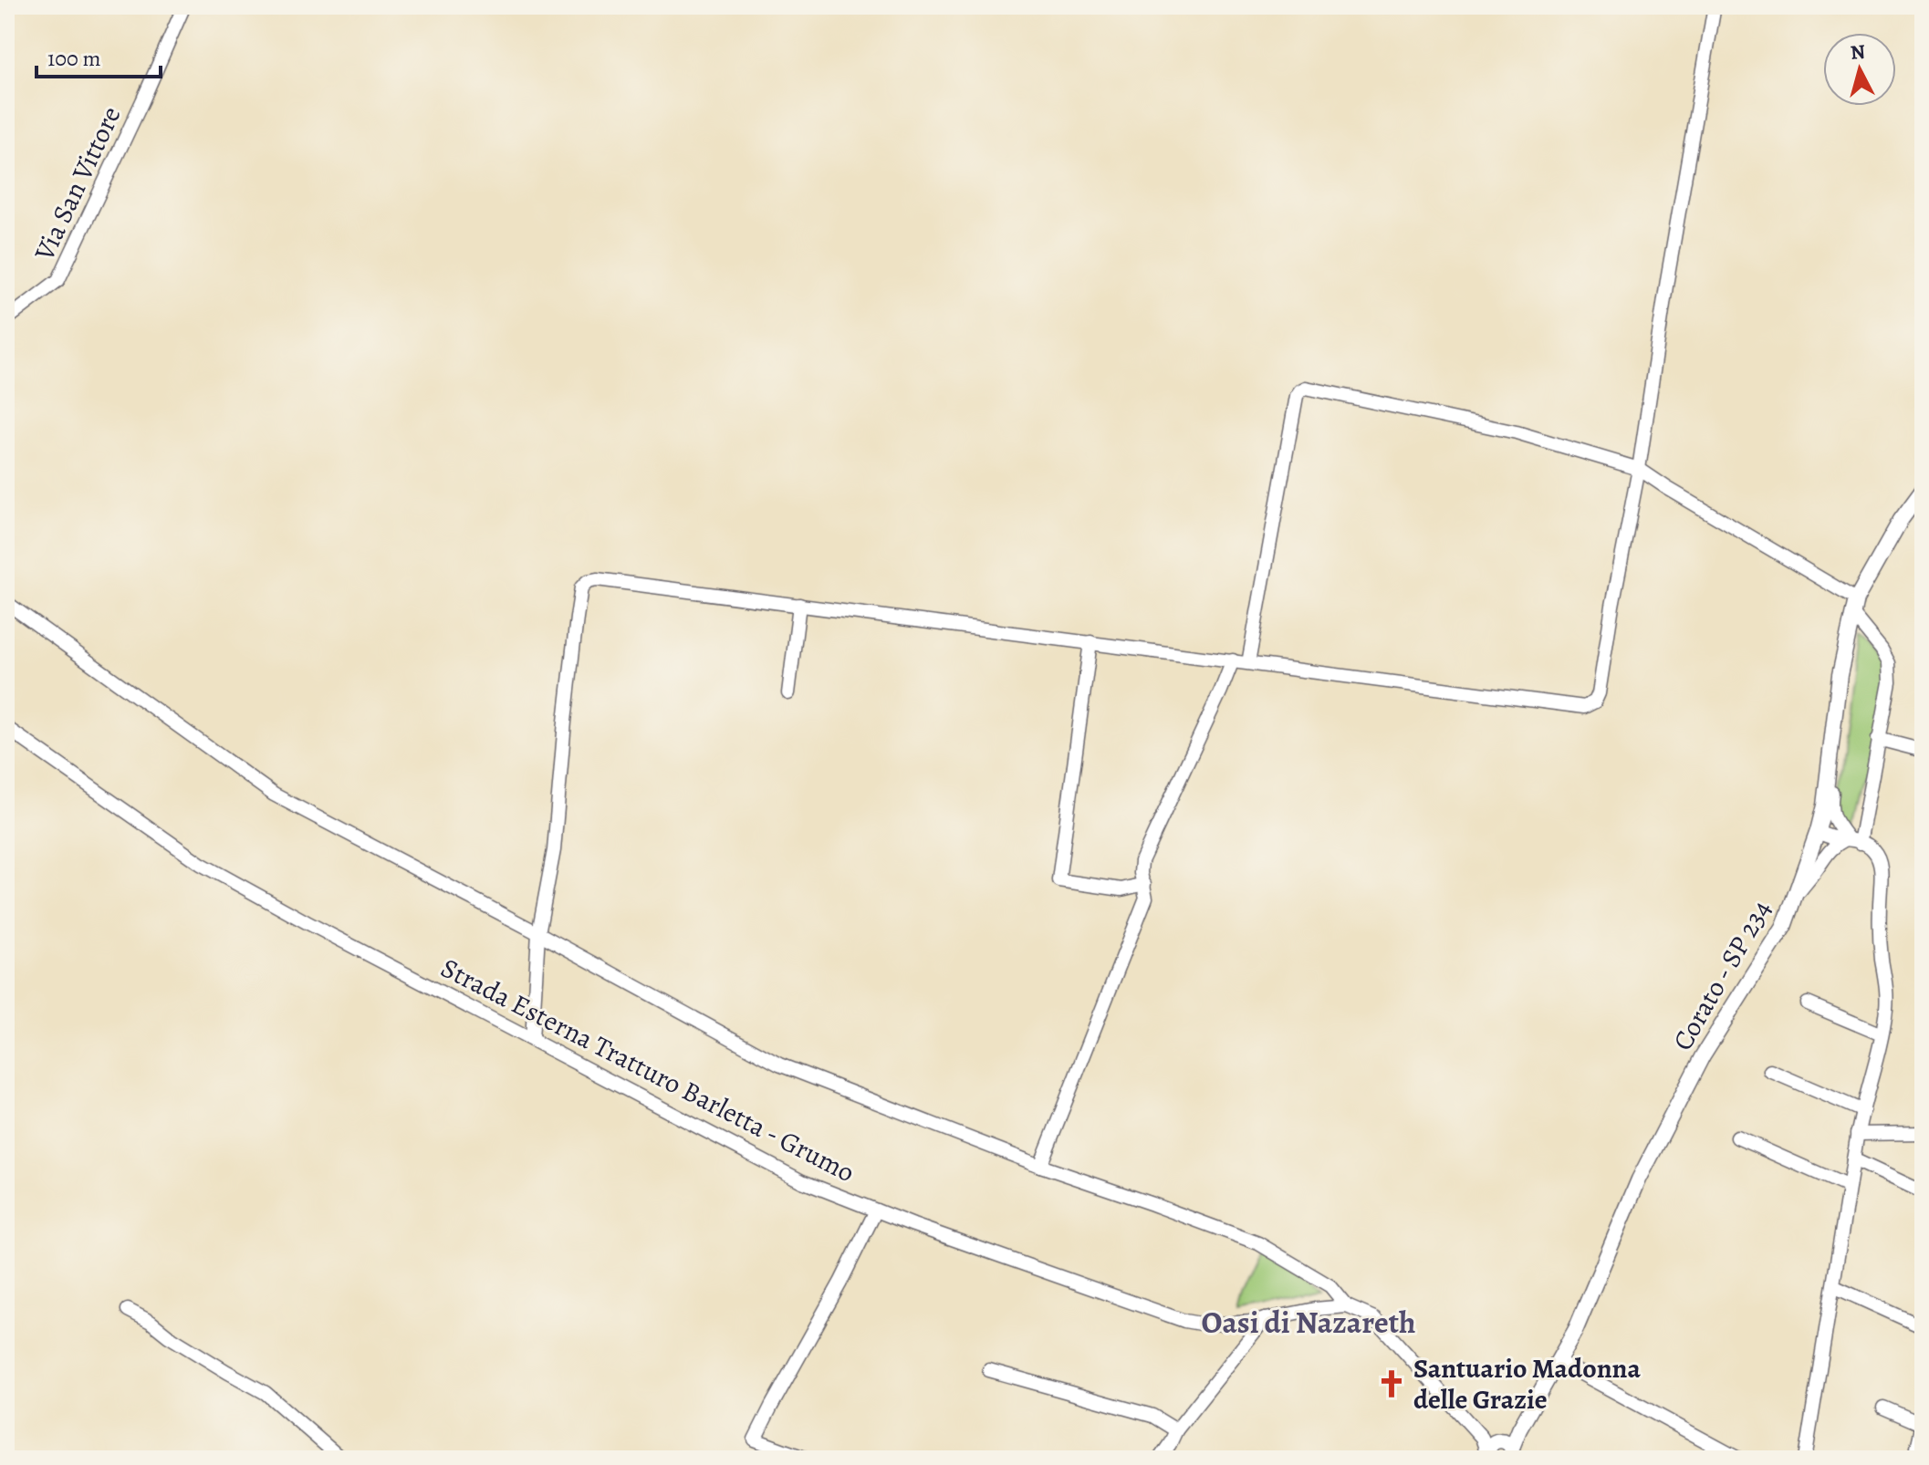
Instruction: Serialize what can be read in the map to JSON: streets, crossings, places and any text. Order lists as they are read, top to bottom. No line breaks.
{"streets":{"main road":["Corato - SP 234"],"street":["Via San Vittore","Strada Esterna Tratturo Barletta - Grumo"]},"districts":["Oasi di Nazareth"],"places":{"church":["Santuario Madonna delle Grazie"]},"scale_bar":"100 m","north":"top"}
